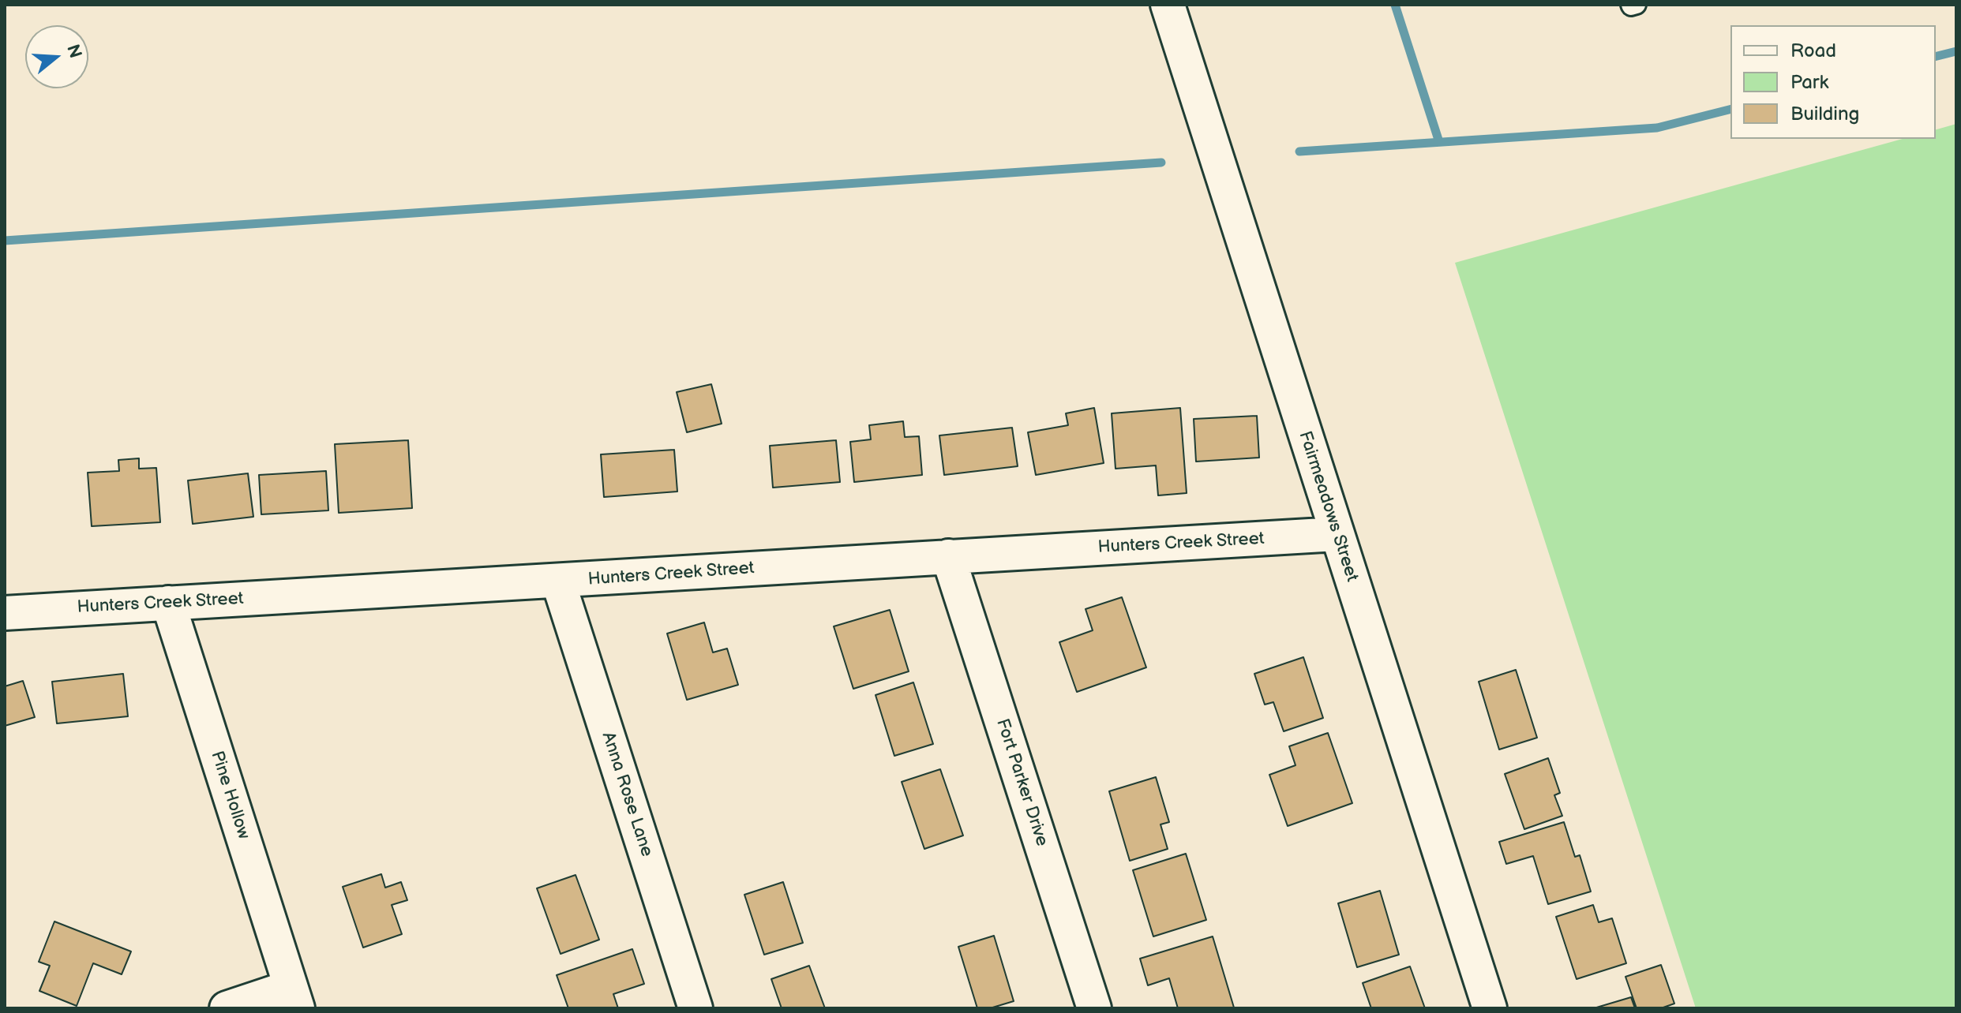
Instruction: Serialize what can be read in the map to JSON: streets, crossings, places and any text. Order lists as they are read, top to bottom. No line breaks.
{"streets":{"street":["Fairmeadows Street","Hunters Creek Street","Fort Parker Drive","Anna Rose Lane","Pine Hollow"]},"crossings":[["Fairmeadows Street","Hunters Creek Street"],["Hunters Creek Street","Fort Parker Drive"],["Hunters Creek Street","Anna Rose Lane"],["Hunters Creek Street","Pine Hollow"]],"legend":["Road","Park","Building"],"north":"right"}
